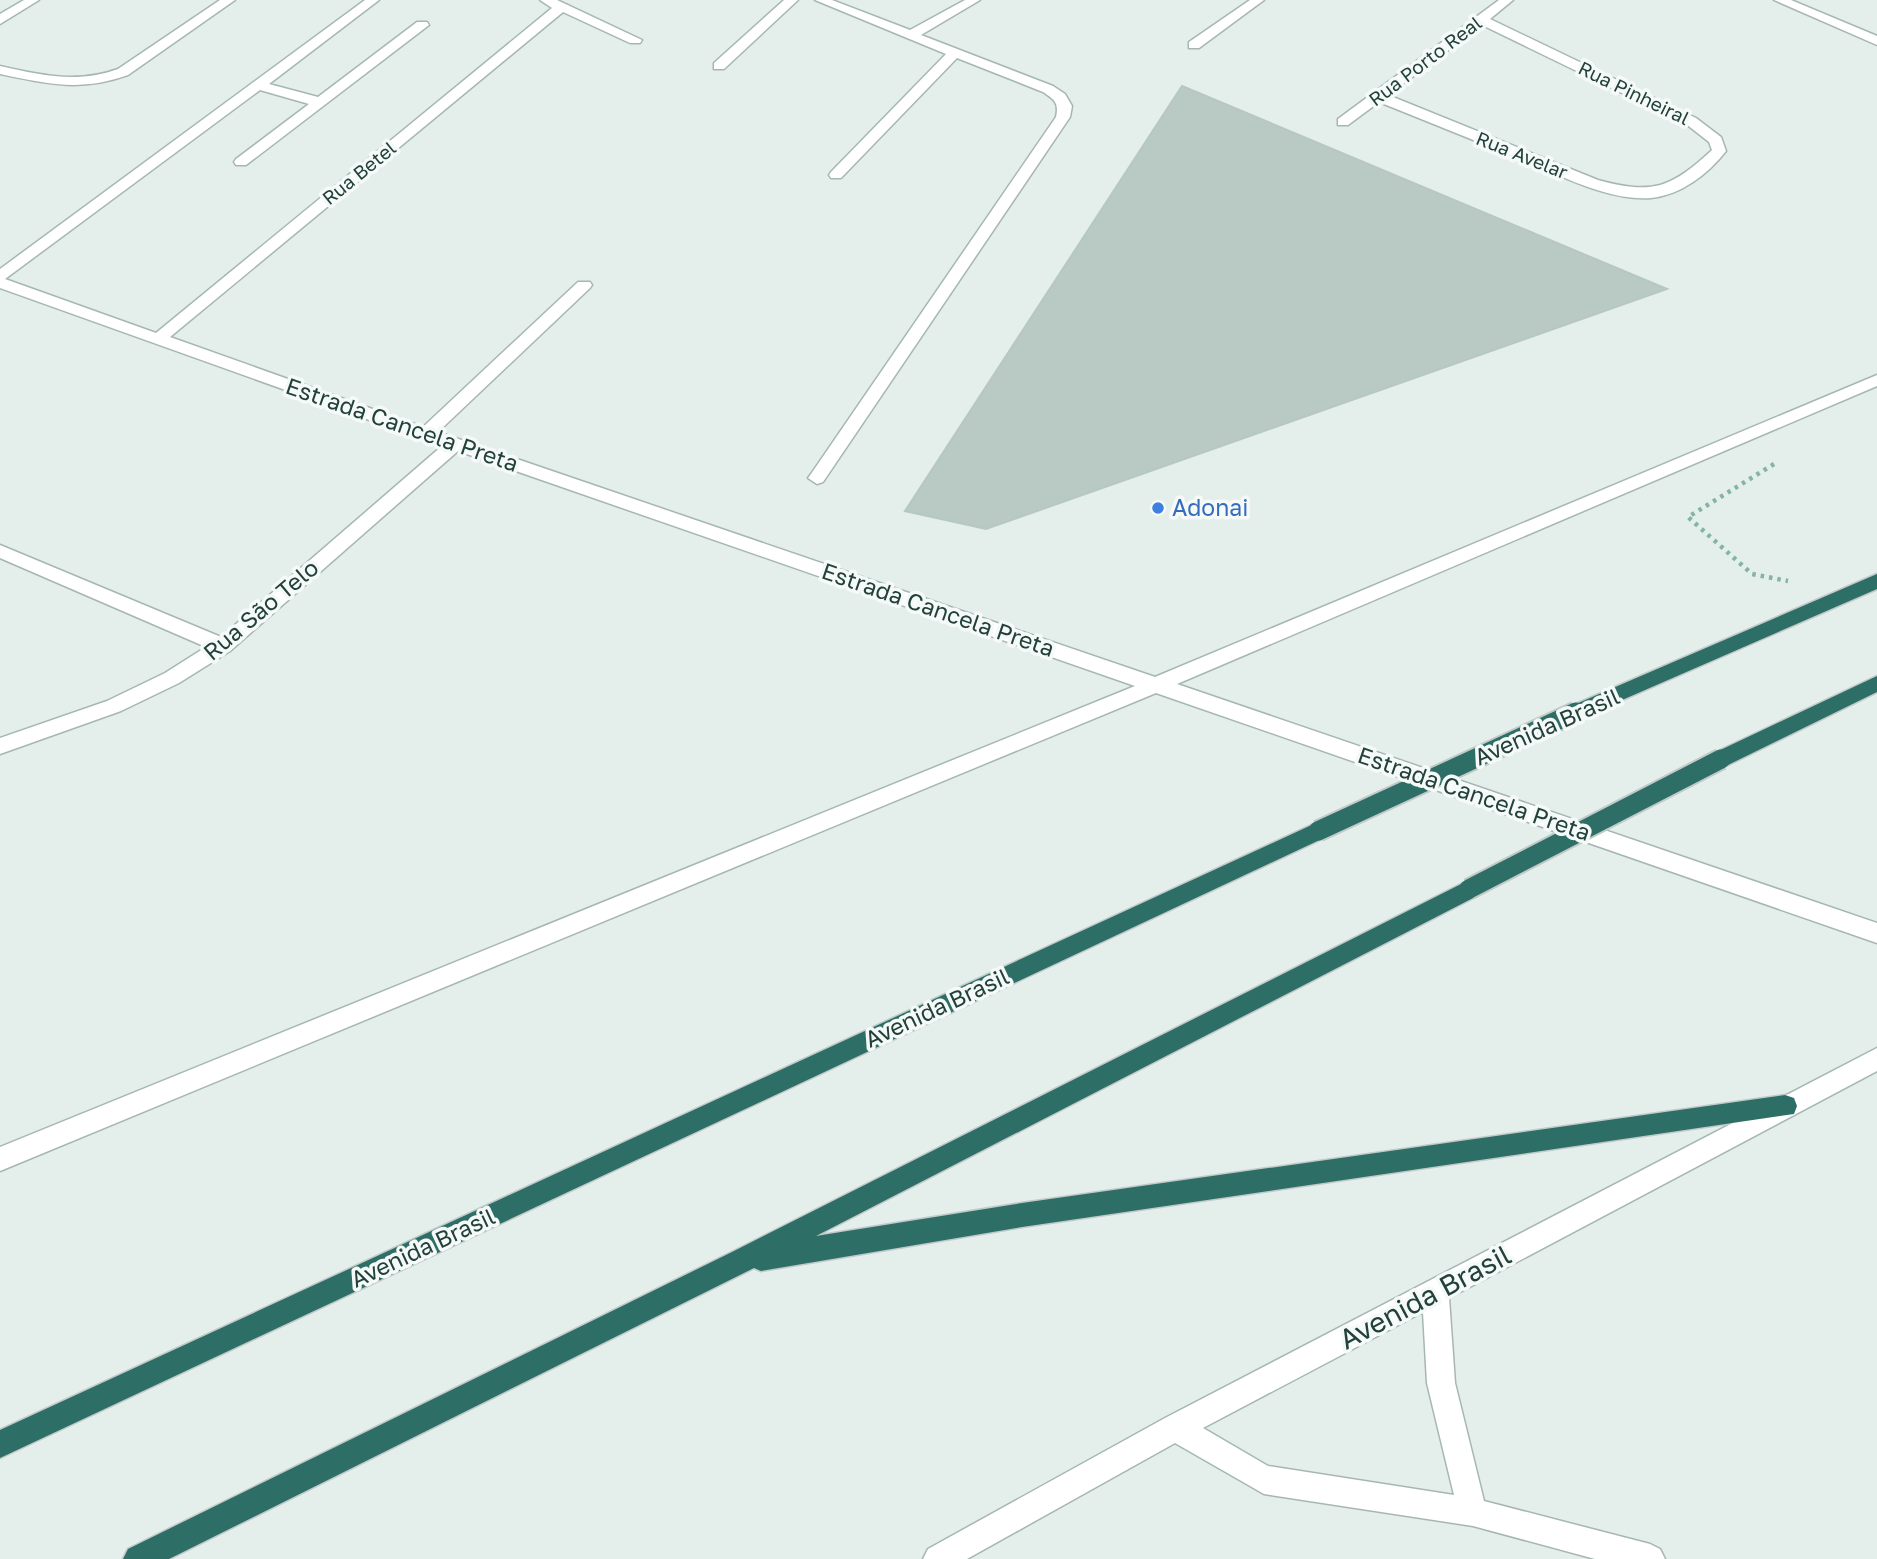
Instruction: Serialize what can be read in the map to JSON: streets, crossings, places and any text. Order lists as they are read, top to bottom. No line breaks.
{"streets":{"highway":["Avenida Brasil"],"street":["Rua Porto Real","Rua Pinheiral","Rua Avelar","Rua Betel","Estrada Cancela Preta","Rua São Telo"]},"crossings":[["Rua Porto Real","Rua Pinheiral"],["Rua Porto Real","Rua Avelar"],["Rua Pinheiral","Rua Avelar"],["Rua Betel","Estrada Cancela Preta"],["Estrada Cancela Preta","Rua São Telo"]],"places":["Adonai"]}
